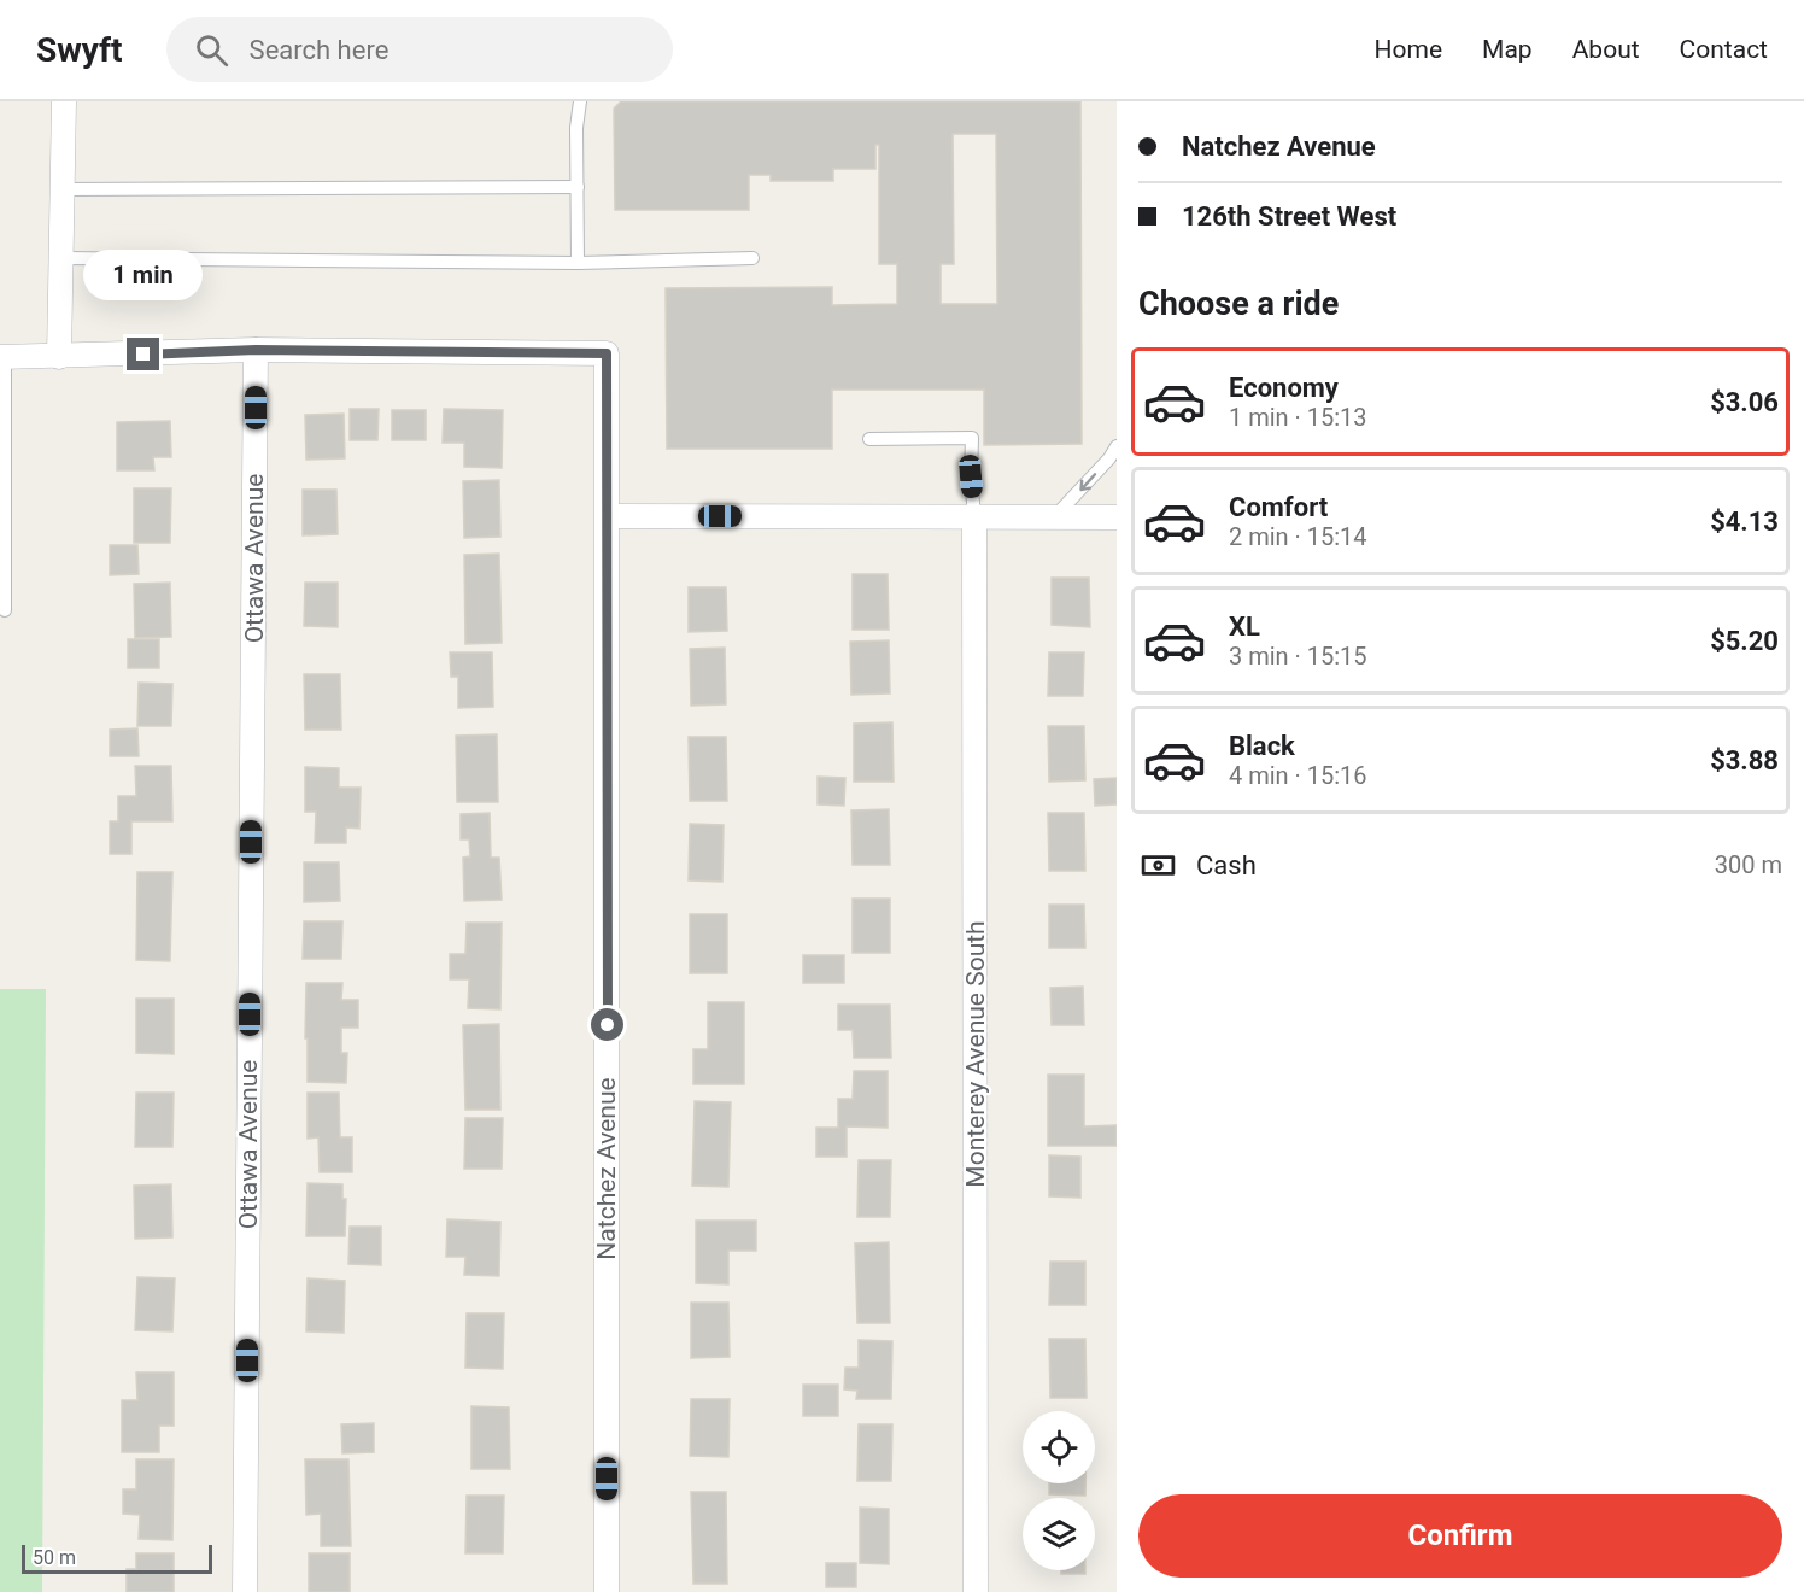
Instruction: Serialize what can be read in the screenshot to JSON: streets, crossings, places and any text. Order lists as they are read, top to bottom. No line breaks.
{"streets":{"street":["Ottawa Avenue","Monterey Avenue South","Natchez Avenue"]},"crossings":[["Ottawa Avenue","Natchez Avenue"]],"scale_bar":"50 m","page":{"header":"Swyft","search":"Search here","nav":["Home","Map","About","Contact"],"banner":["Natchez Avenue","126th Street West"],"bubble":"1 min","heading":"Choose a ride","list":[{"name":"Economy","note":"1 min · 15:13","value":"$3.06"},{"name":"Comfort","note":"2 min · 15:14","value":"$4.13"},{"name":"XL","note":"3 min · 15:15","value":"$5.20"},{"name":"Black","note":"4 min · 15:16","value":"$3.88"}],"pay":["Cash","300 m"],"buttons":"Confirm","scale":"50 m"}}
